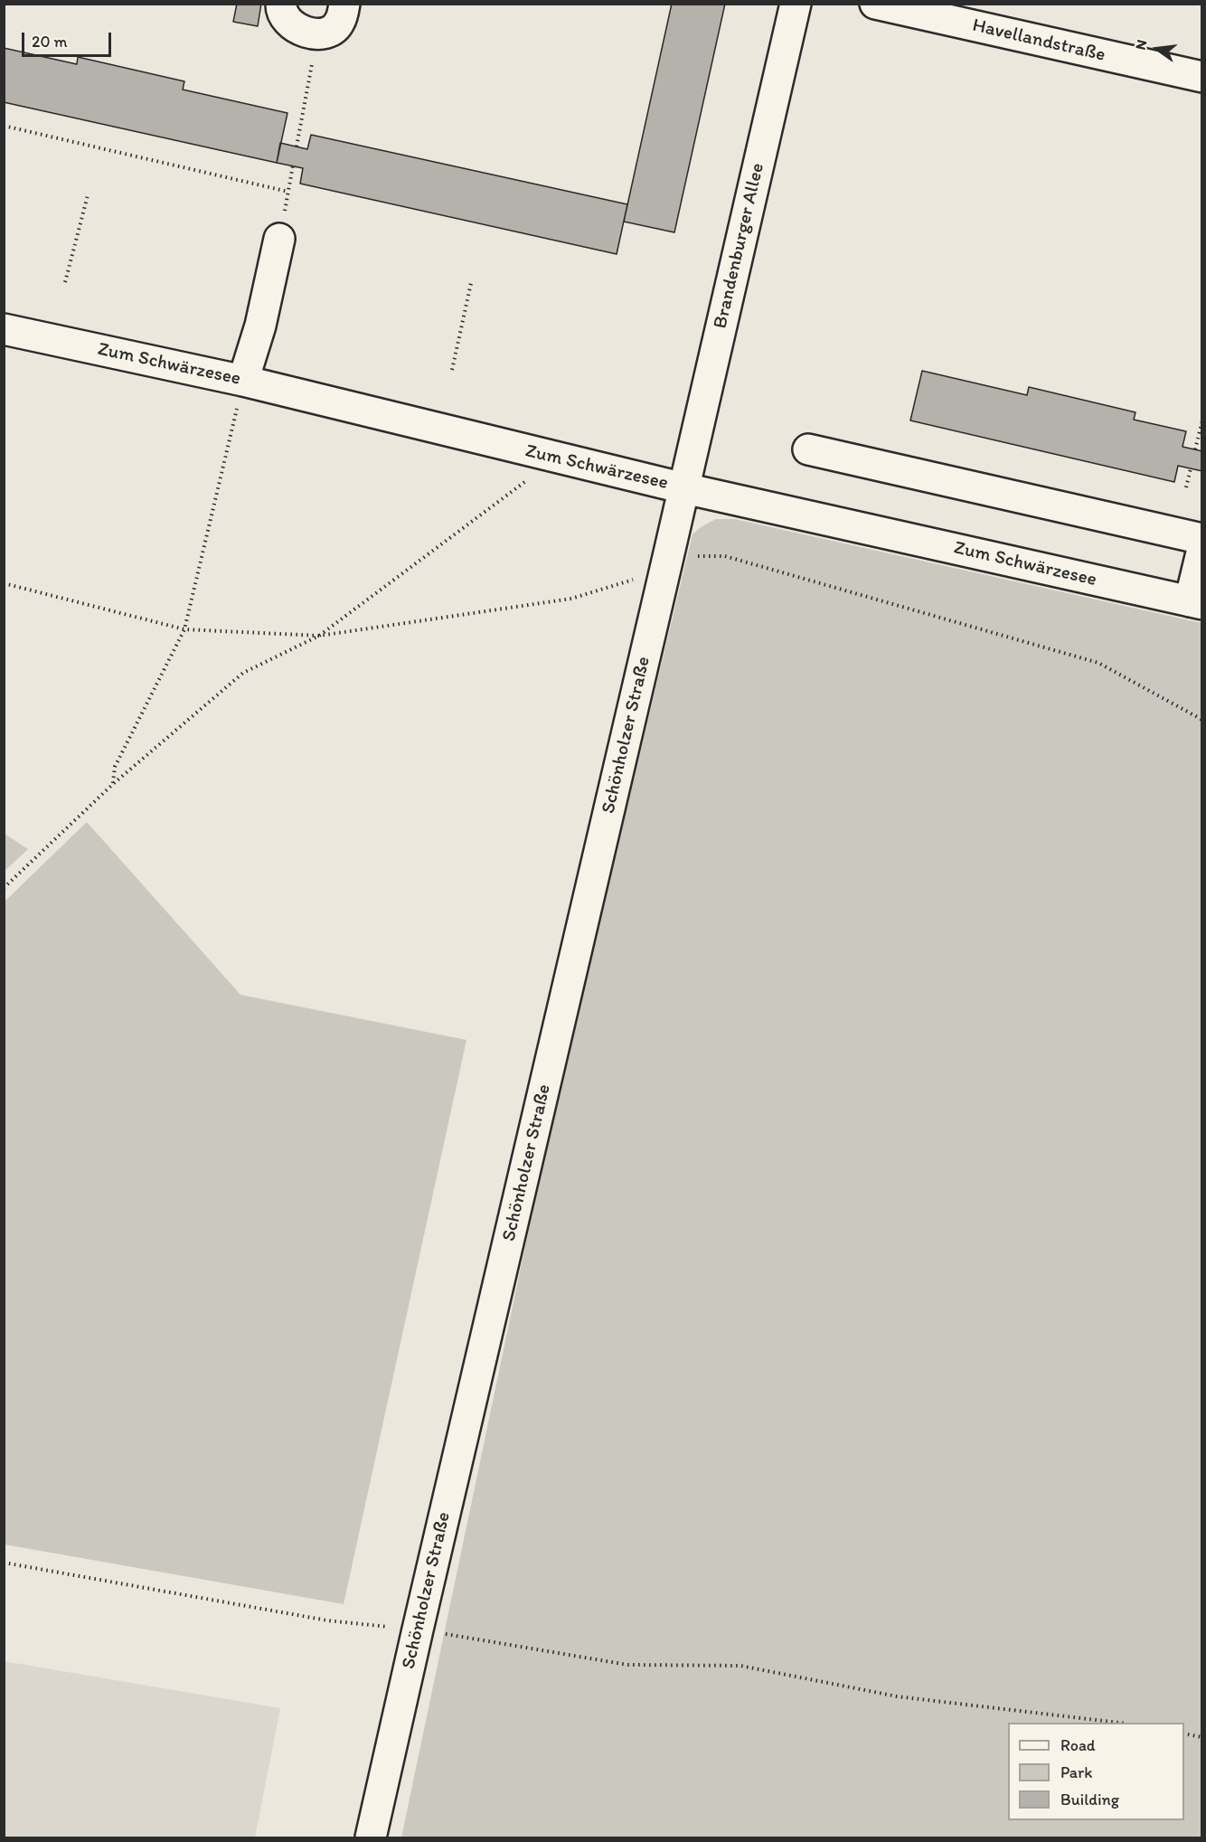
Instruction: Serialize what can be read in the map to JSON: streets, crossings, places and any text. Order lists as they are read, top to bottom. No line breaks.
{"streets":{"street":["Havellandstraße","Brandenburger Allee","Zum Schwärzesee","Schönholzer Straße"]},"crossings":[["Brandenburger Allee","Zum Schwärzesee"],["Brandenburger Allee","Schönholzer Straße"],["Zum Schwärzesee","Schönholzer Straße"]],"legend":["Road","Park","Building"],"scale_bar":"20 m","north":"left"}
